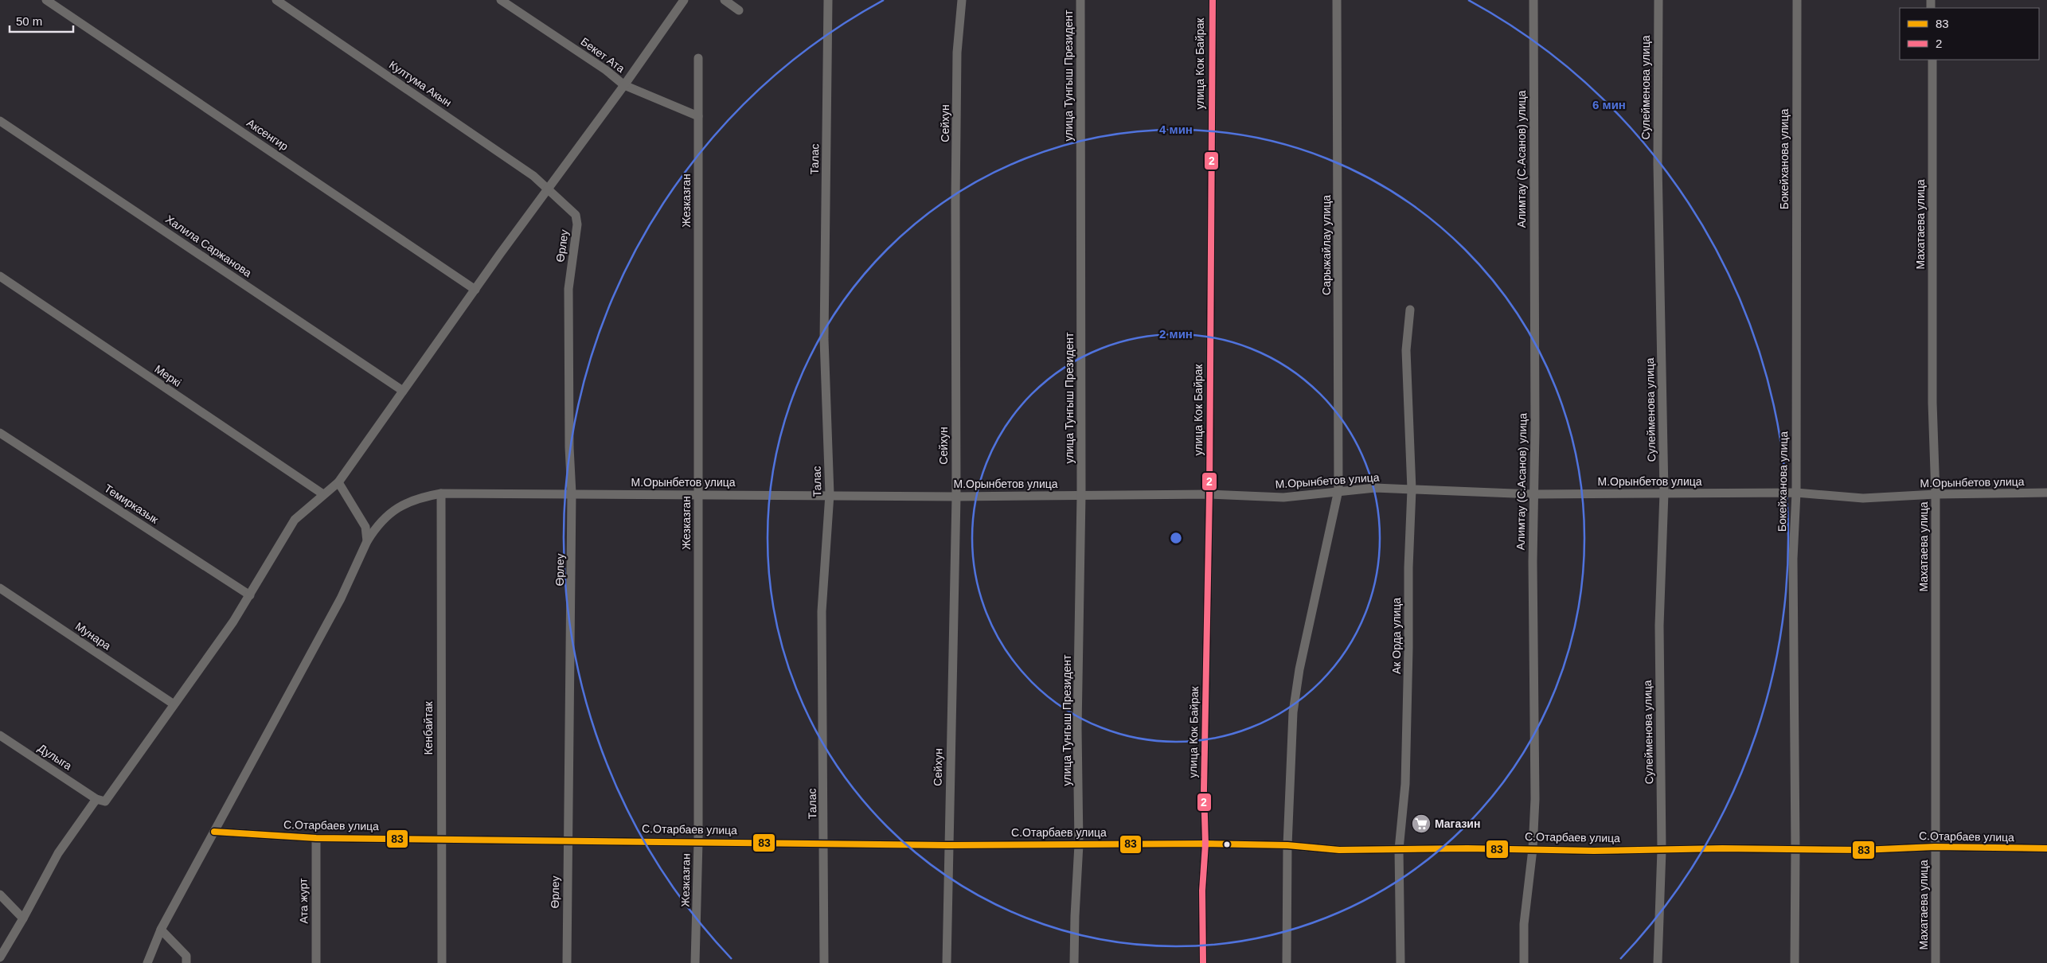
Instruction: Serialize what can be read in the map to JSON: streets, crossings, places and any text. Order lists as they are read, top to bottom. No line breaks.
{"streets":{"street":["Бекет Ата","улица Кок Байрак","улица Тунгыш Президент","Култума Акын","Сулейменова улица","Сейхун","Аксенгир","Талас","Алимтау (С.Асанов) улица","Бокейханова улица","Жезказган","Махатаева улица","Сарыжайлау улица","Халила Саржанова","Өрлеу","Меркі","М.Орынбетов улица","Темирказык","Мунара","Ак Орда улица","Кенбайтак","Дулыга","С.Отарбаев улица","Ата журт"]},"crossings":[["Бекет Ата","Жезказган"],["улица Кок Байрак","М.Орынбетов улица"],["улица Кок Байрак","С.Отарбаев улица"],["улица Тунгыш Президент","М.Орынбетов улица"],["улица Тунгыш Президент","С.Отарбаев улица"],["Култума Акын","Өрлеу"],["Сулейменова улица","М.Орынбетов улица"],["Сулейменова улица","С.Отарбаев улица"],["Сейхун","М.Орынбетов улица"],["Сейхун","С.Отарбаев улица"],["Талас","М.Орынбетов улица"],["Талас","С.Отарбаев улица"],["Алимтау (С.Асанов) улица","М.Орынбетов улица"],["Алимтау (С.Асанов) улица","С.Отарбаев улица"],["Бокейханова улица","М.Орынбетов улица"],["Бокейханова улица","С.Отарбаев улица"],["Жезказган","М.Орынбетов улица"],["Жезказган","С.Отарбаев улица"],["Махатаева улица","М.Орынбетов улица"],["Махатаева улица","С.Отарбаев улица"],["Сарыжайлау улица","М.Орынбетов улица"],["Сарыжайлау улица","С.Отарбаев улица"],["Өрлеу","М.Орынбетов улица"],["Өрлеу","С.Отарбаев улица"],["М.Орынбетов улица","Ак Орда улица"],["М.Орынбетов улица","Кенбайтак"],["М.Орынбетов улица","С.Отарбаев улица"],["Ак Орда улица","С.Отарбаев улица"],["Кенбайтак","С.Отарбаев улица"],["С.Отарбаев улица","Ата журт"]],"places":{"supermarket":["Магазин"]},"lines":["transit line 2","transit line 83"],"legend":["83","2"],"scale_bar":"50 m","rings":["6 мин","4 мин","2 мин"]}
